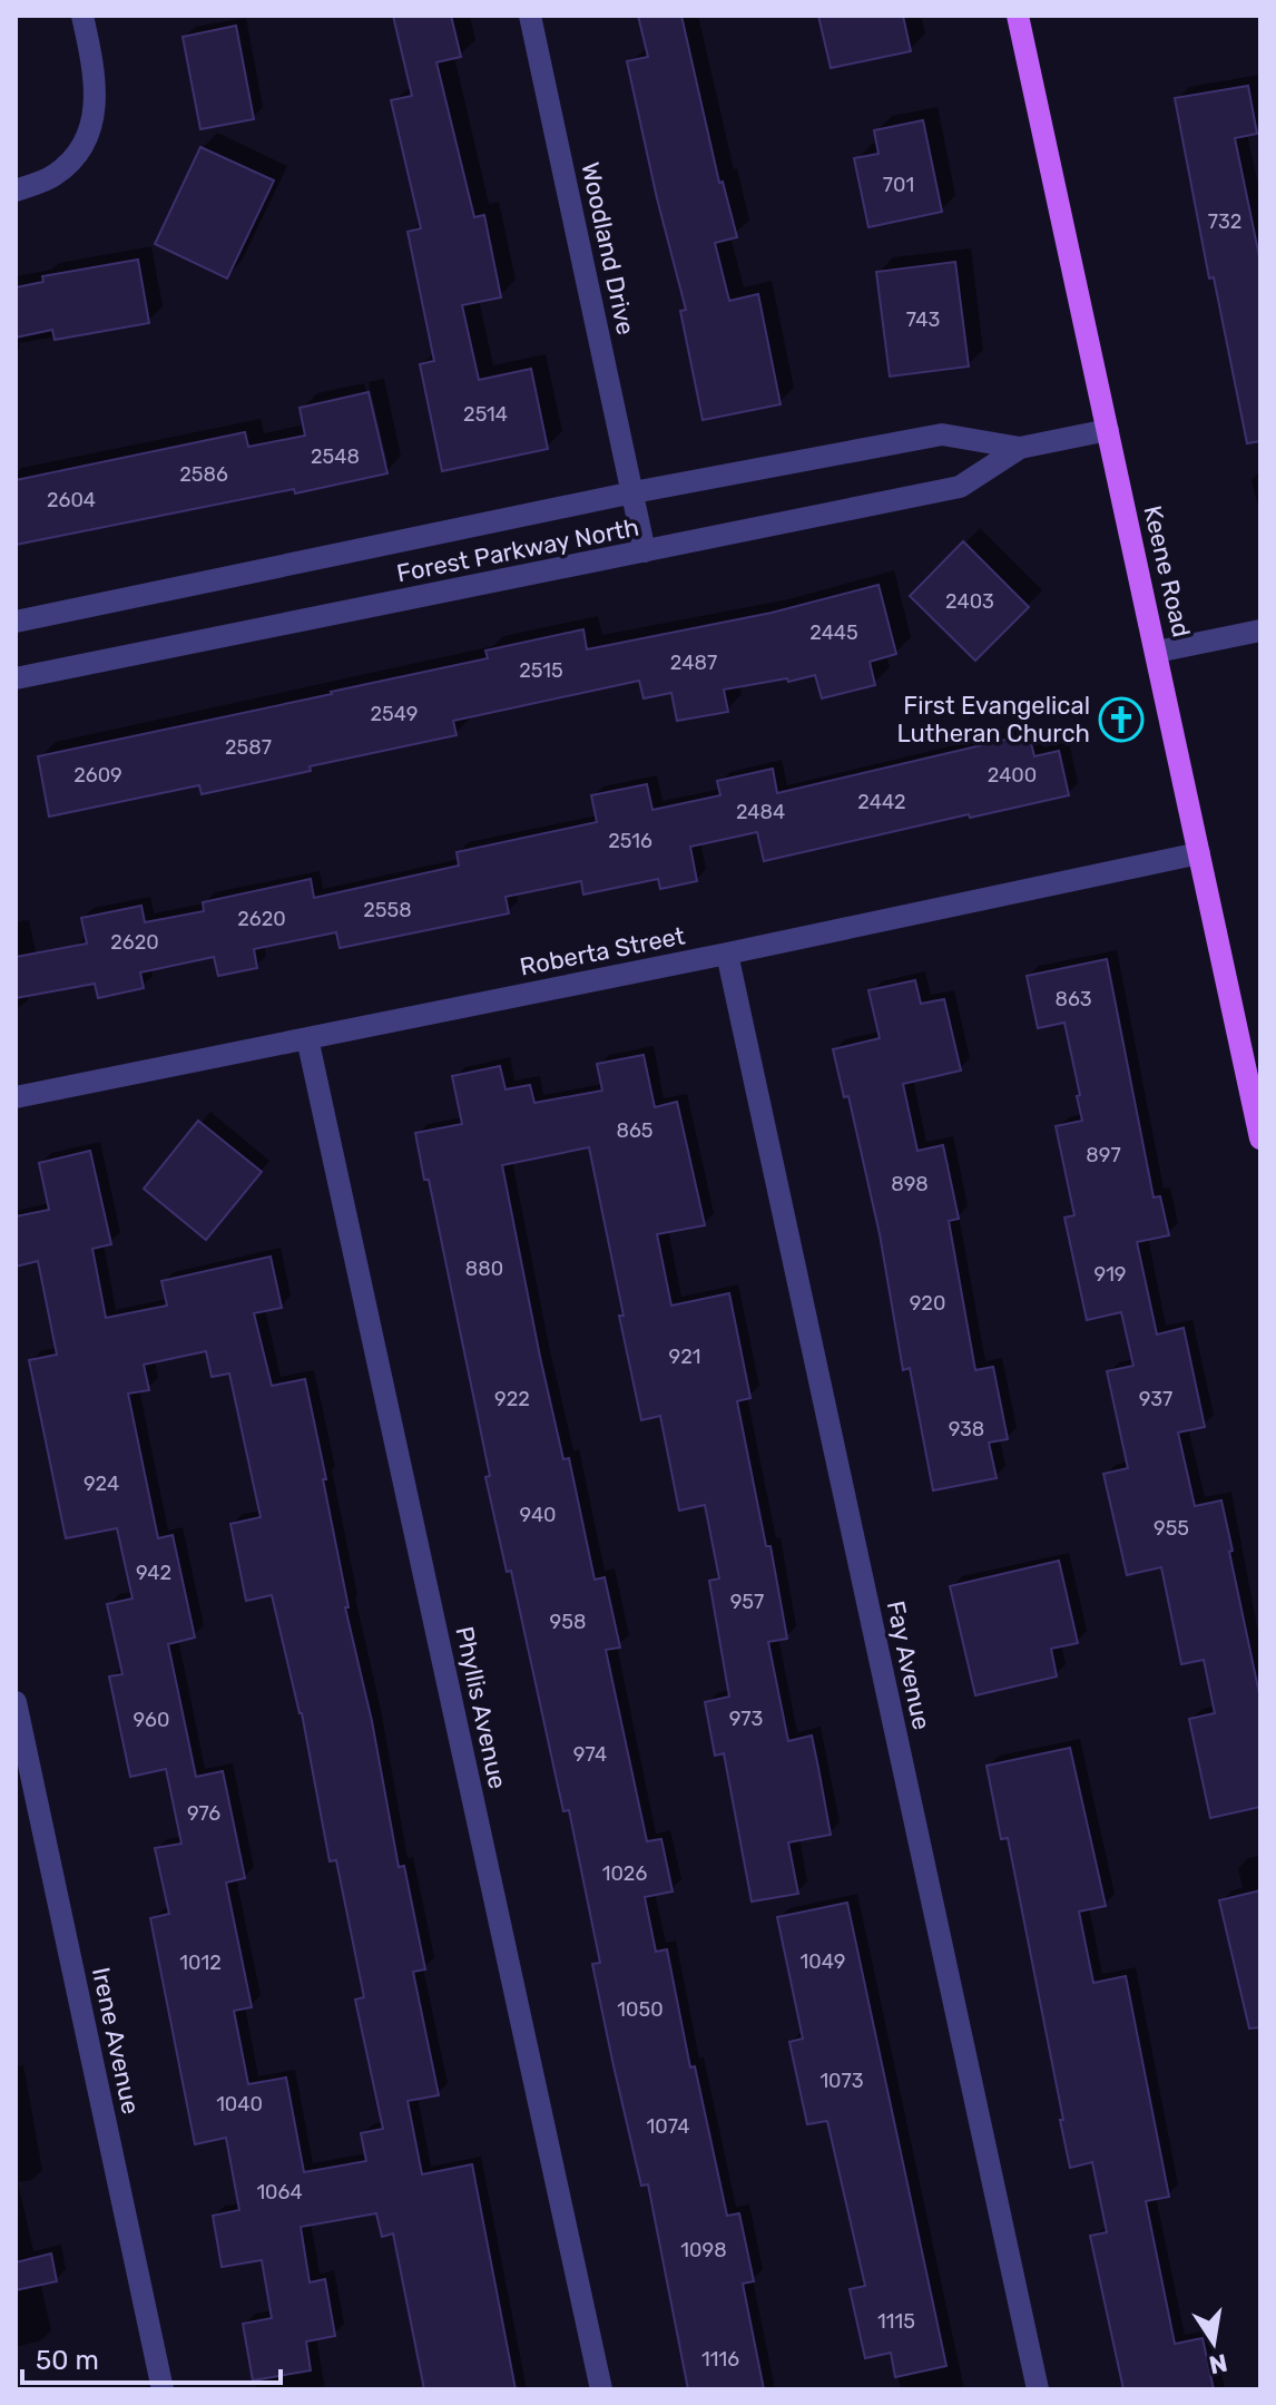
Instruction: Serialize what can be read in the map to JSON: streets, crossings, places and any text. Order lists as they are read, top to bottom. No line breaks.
{"streets":{"main road":["Keene Road"],"street":["Woodland Drive","Forest Parkway North","Roberta Street","Fay Avenue","Phyllis Avenue","Irene Avenue"]},"crossings":[["Woodland Drive","Forest Parkway North"],["Forest Parkway North","Keene Road"],["Keene Road","Roberta Street"],["Roberta Street","Fay Avenue"],["Roberta Street","Phyllis Avenue"]],"places":{"church":["First Evangelical Lutheran Church"]},"house_numbers":["701","732","743","2514","2548","2586","2604","2403","2445","2487","2515","2549","2587","2609","2400","2442","2484","2516","2558","2620","2620","863","865","897","898","880","919","920","921","922","937","938","924","940","955","942","957","958","973","960","974","976","1026","1049","1012","1050","1073","1040","1074","1064","1098","1115","1116"],"scale_bar":"50 m","north":"bottom"}
